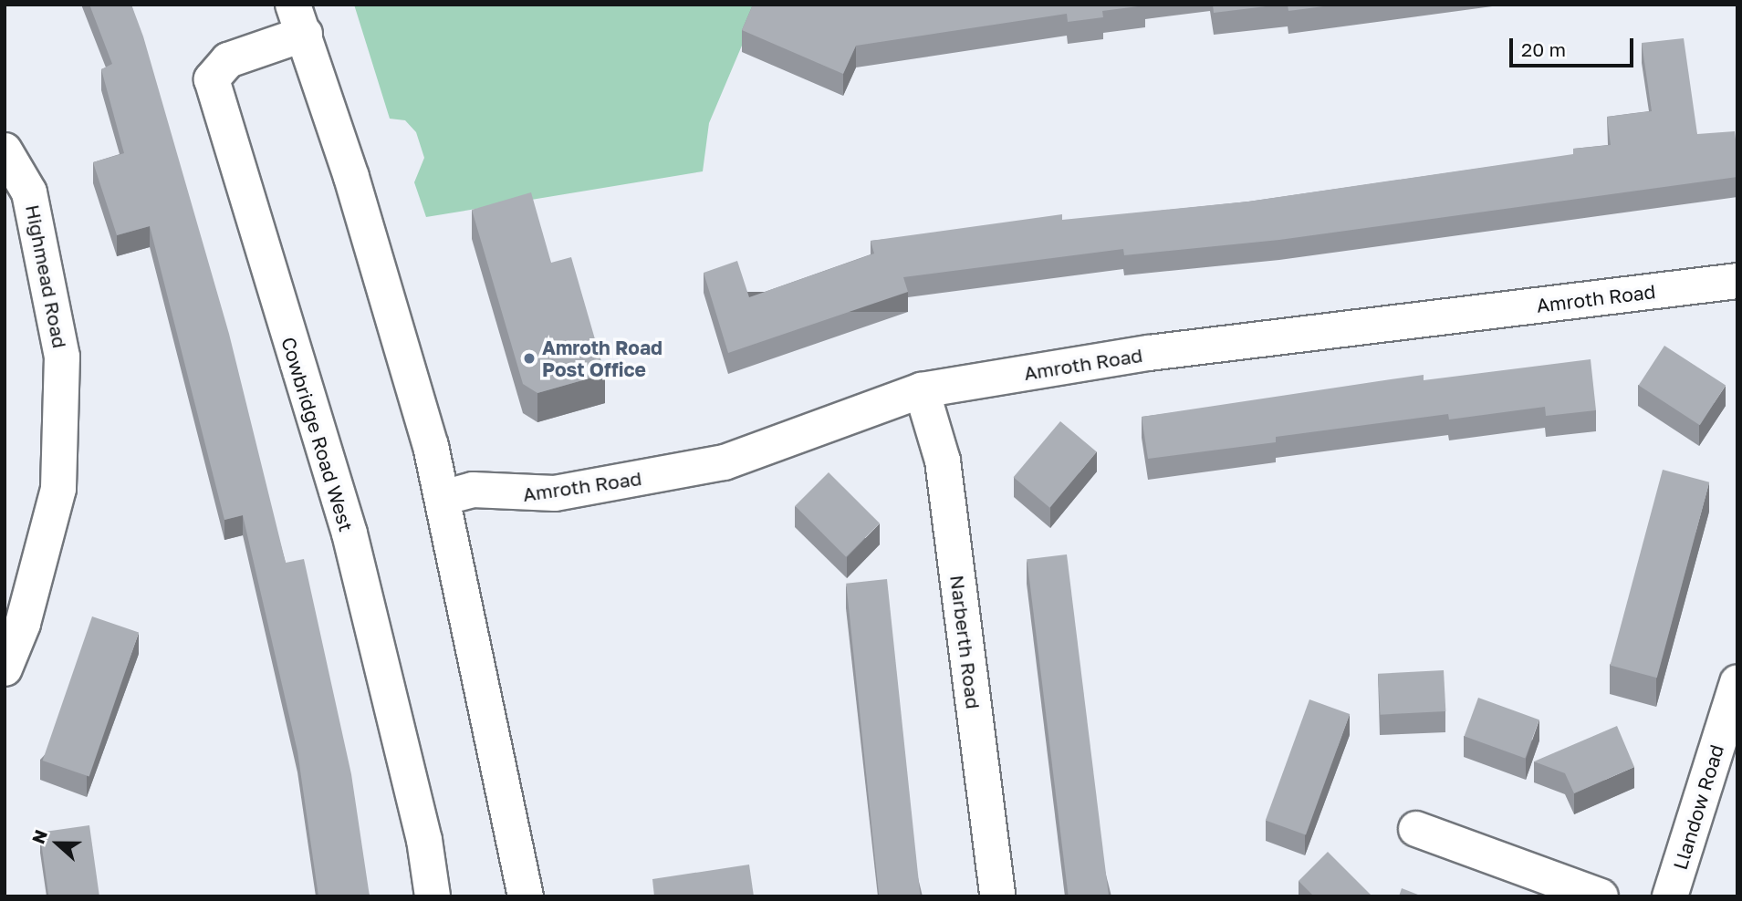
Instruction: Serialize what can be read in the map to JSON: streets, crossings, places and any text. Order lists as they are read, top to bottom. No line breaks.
{"streets":{"main road":["Highmead Road","Amroth Road","Cowbridge Road West","Narberth Road","Llandow Road"]},"crossings":[["Amroth Road","Cowbridge Road West"],["Amroth Road","Narberth Road"]],"places":["Amroth Road Post Office"],"scale_bar":"20 m","north":"left"}
